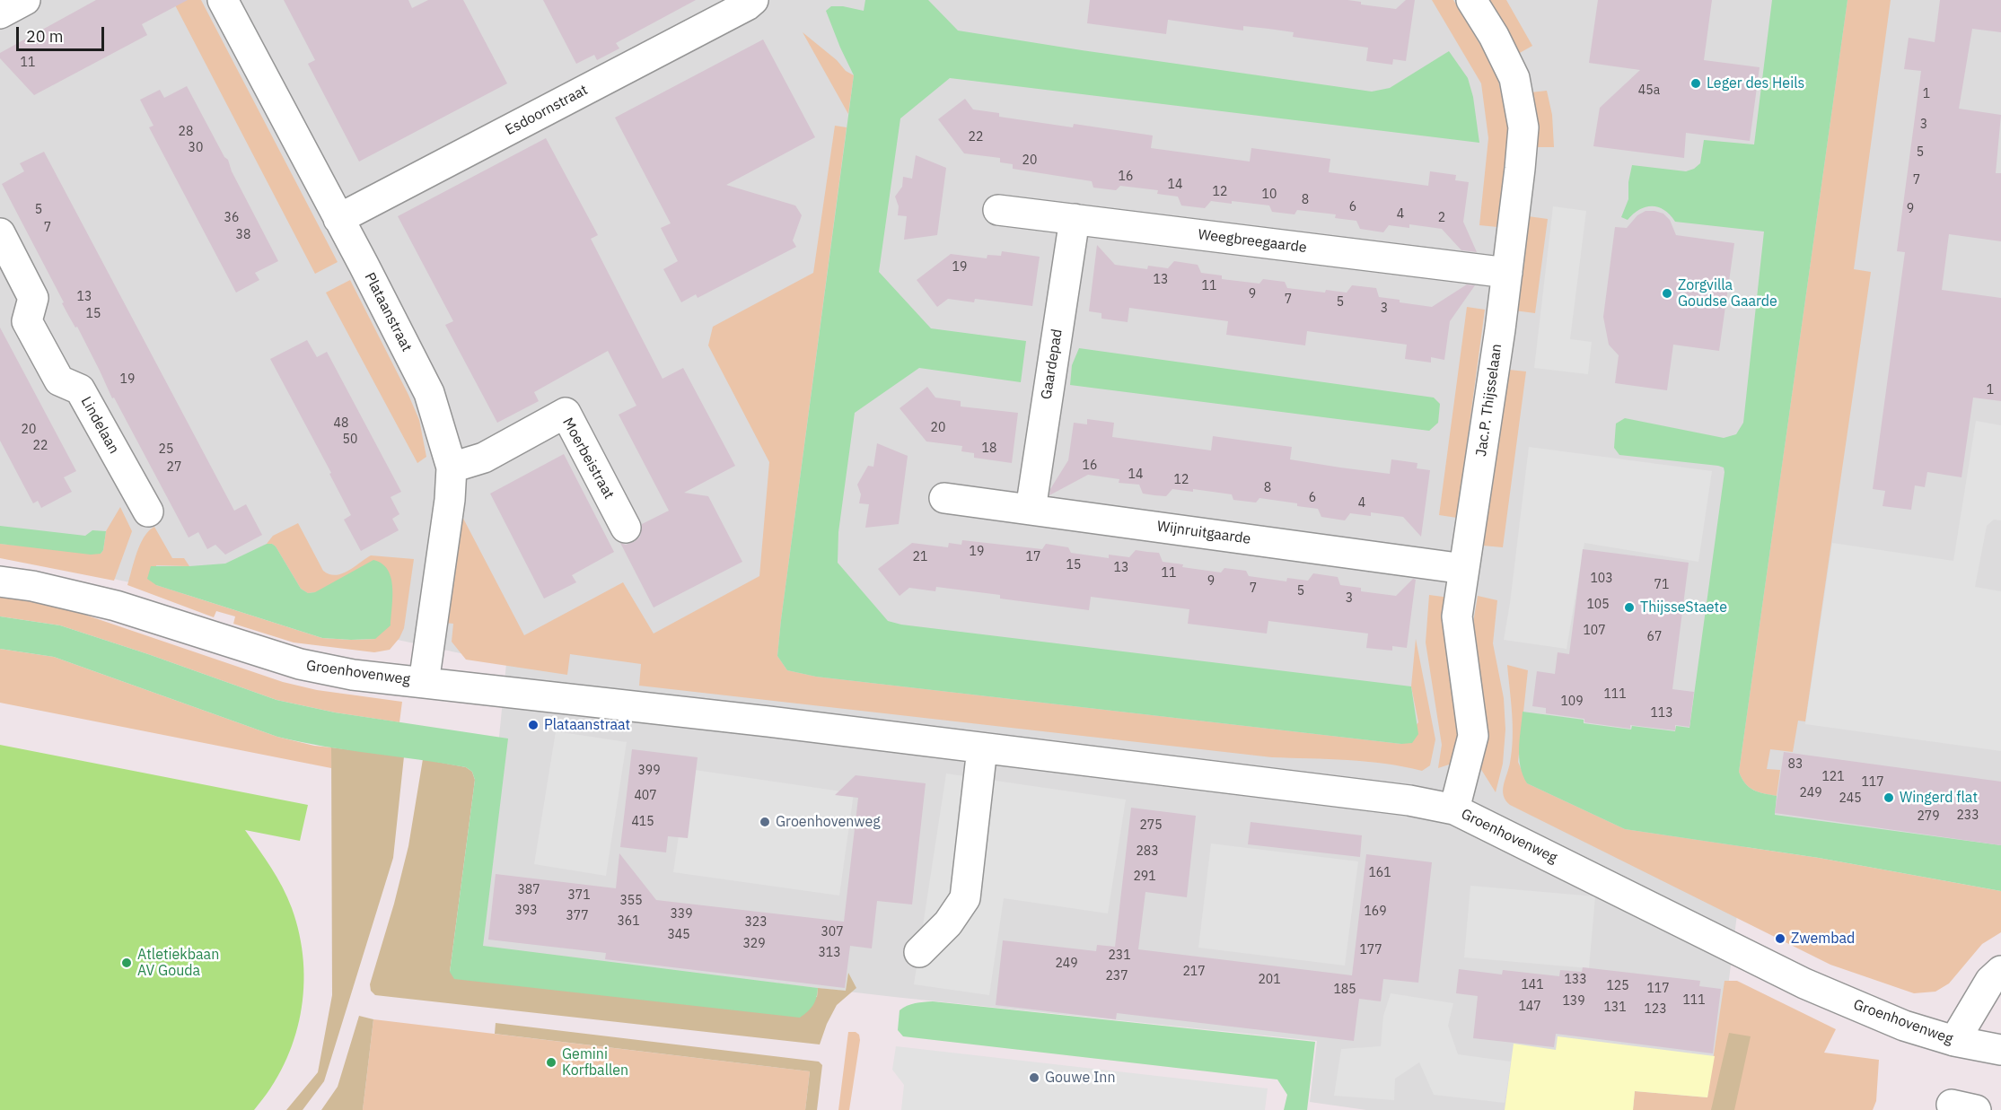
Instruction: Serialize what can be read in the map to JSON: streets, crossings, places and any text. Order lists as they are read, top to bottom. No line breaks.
{"streets":{"street":["Esdoornstraat","Weegbreegaarde","Plataanstraat","Gaardepad","Jac.P. Thijsselaan","Lindelaan","Moerbeistraat","Wijnruitgaarde","Groenhovenweg"]},"crossings":[["Esdoornstraat","Plataanstraat"],["Weegbreegaarde","Gaardepad"],["Weegbreegaarde","Jac.P. Thijsselaan"],["Plataanstraat","Moerbeistraat"],["Plataanstraat","Groenhovenweg"],["Gaardepad","Wijnruitgaarde"],["Jac.P. Thijsselaan","Wijnruitgaarde"],["Jac.P. Thijsselaan","Groenhovenweg"]],"places":["Leger des Heils","Zorgvilla Goudse Gaarde","ThijsseStaete","Plataanstraat","Wingerd flat","Groenhovenweg","Zwembad","Atletiekbaan AV Gouda","Gemini Korfballen","Gouwe Inn"],"house_numbers":["11","45a","1","3","28","22","30","5","20","16","7","14","12","10","8","6","9","5","4","36","2","7","38","19","13","11","9","13","7","5","3","15","19","1","48","20","20","50","22","18","25","16","27","14","12","8","6","4","19","21","17","15","13","11","103","9","71","7","5","3","105","107","67","111","109","113","83","399","121","117","249","407","245","233","279","415","275","283","161","291","387","371","355","393","169","339","377","361","323","307","345","329","177","313","231","249","217","237","201","133","141","125","117","185","111","139","147","131","123"],"scale_bar":"20 m"}
